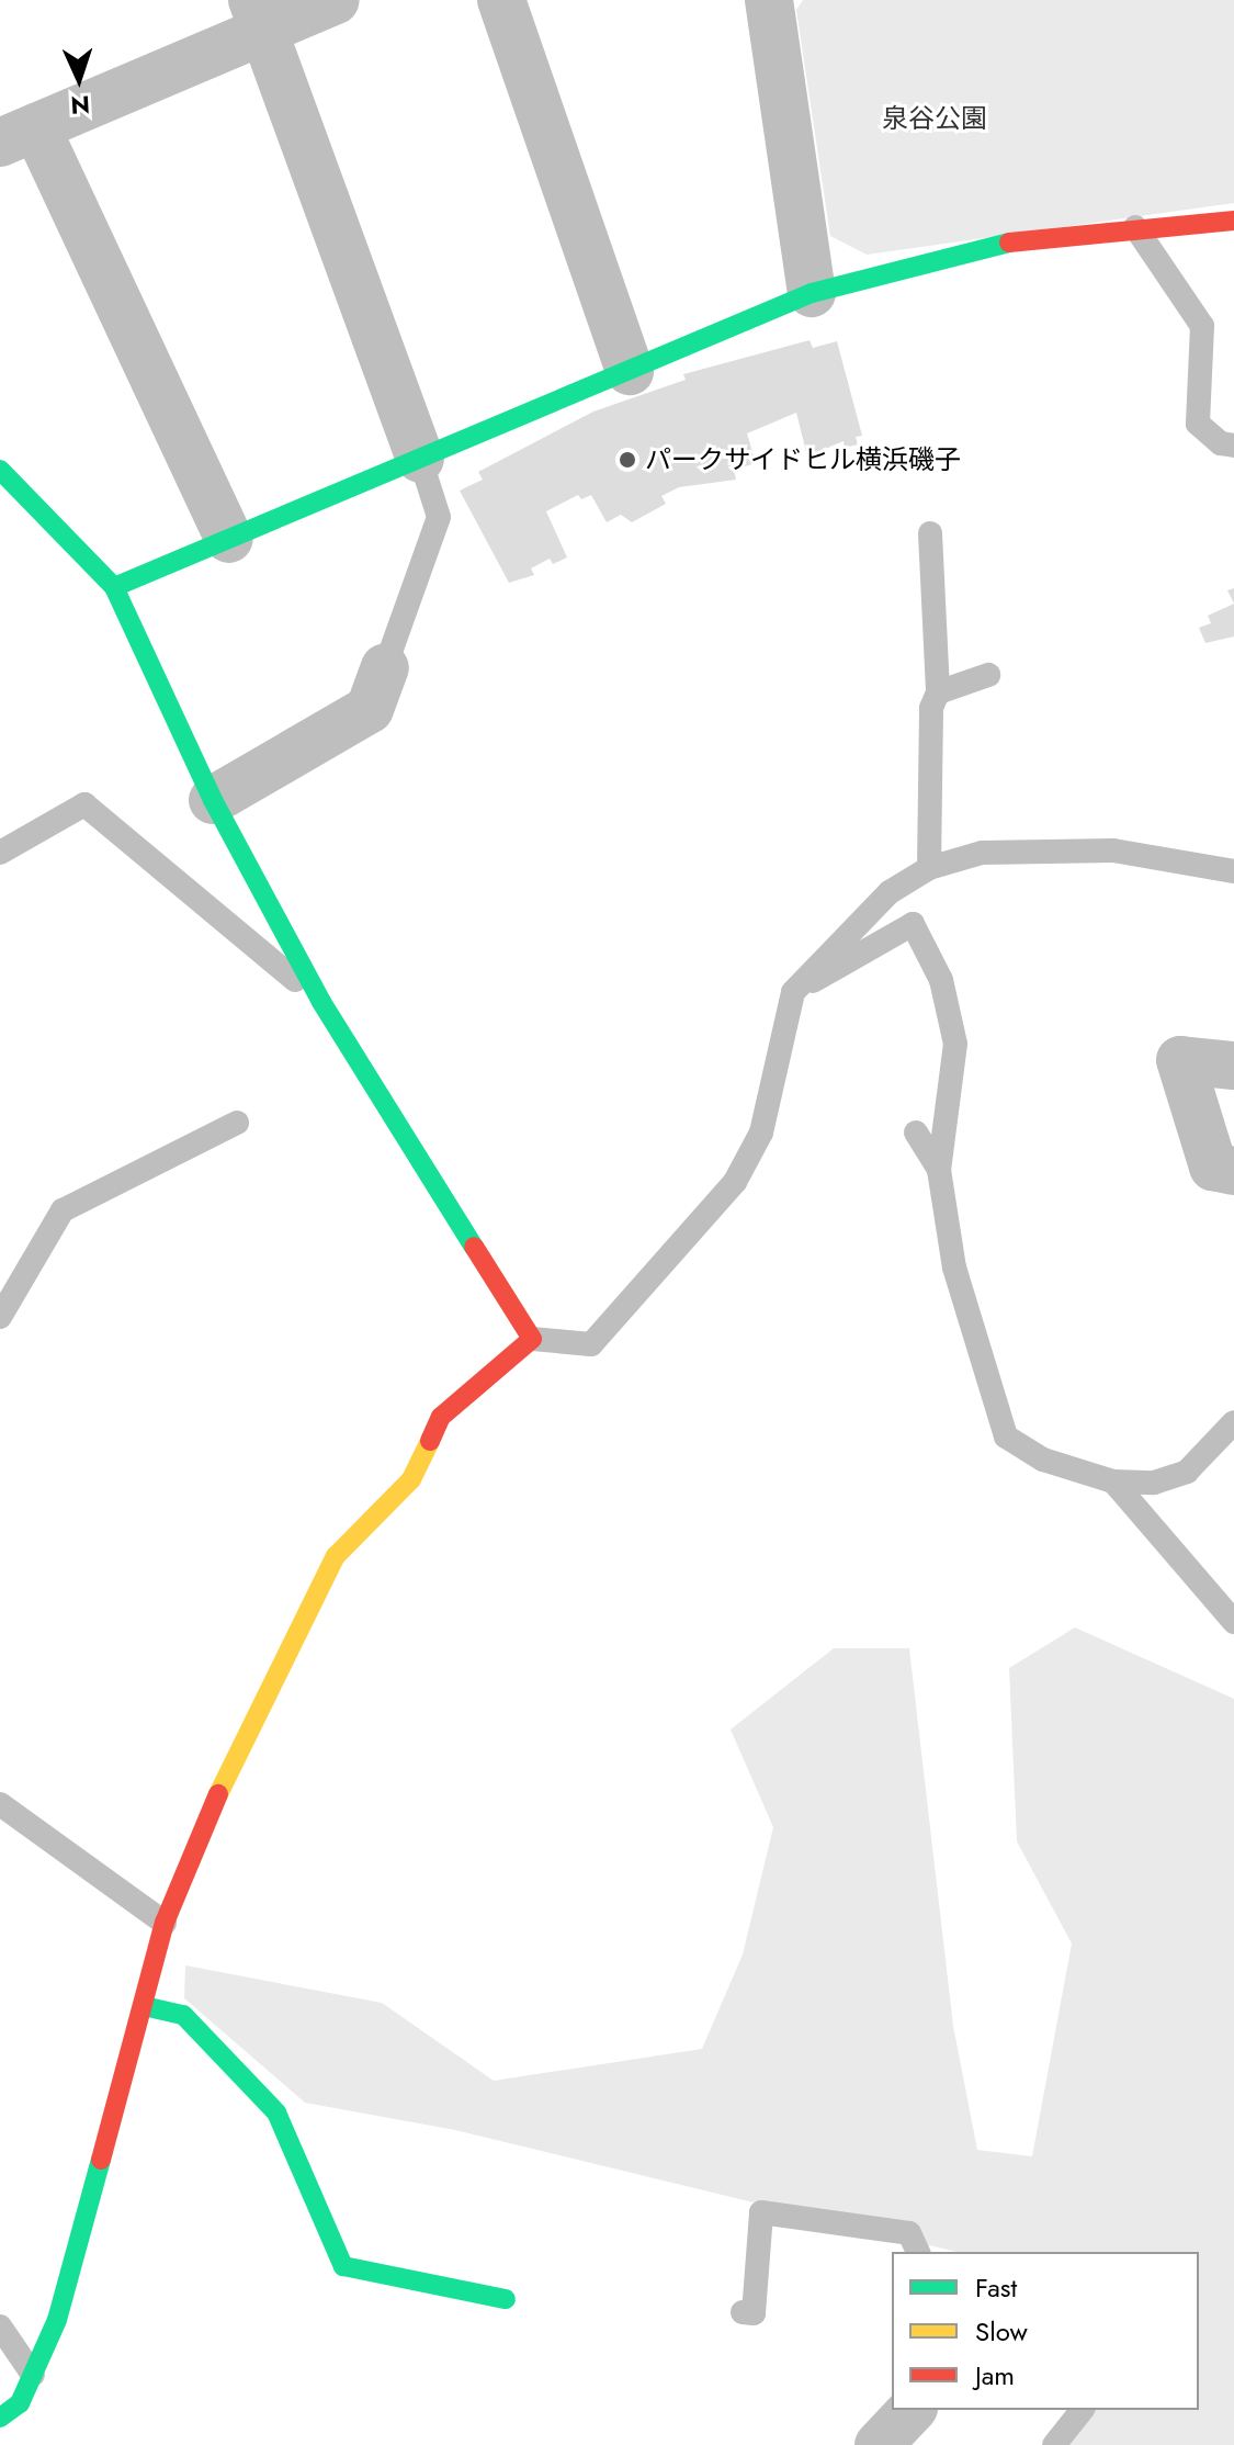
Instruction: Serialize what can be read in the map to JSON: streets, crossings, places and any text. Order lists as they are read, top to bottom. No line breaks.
{"parks":["泉谷公園"],"places":["パークサイドヒル横浜磯子"],"legend":["Fast","Slow","Jam"],"north":"bottom"}
